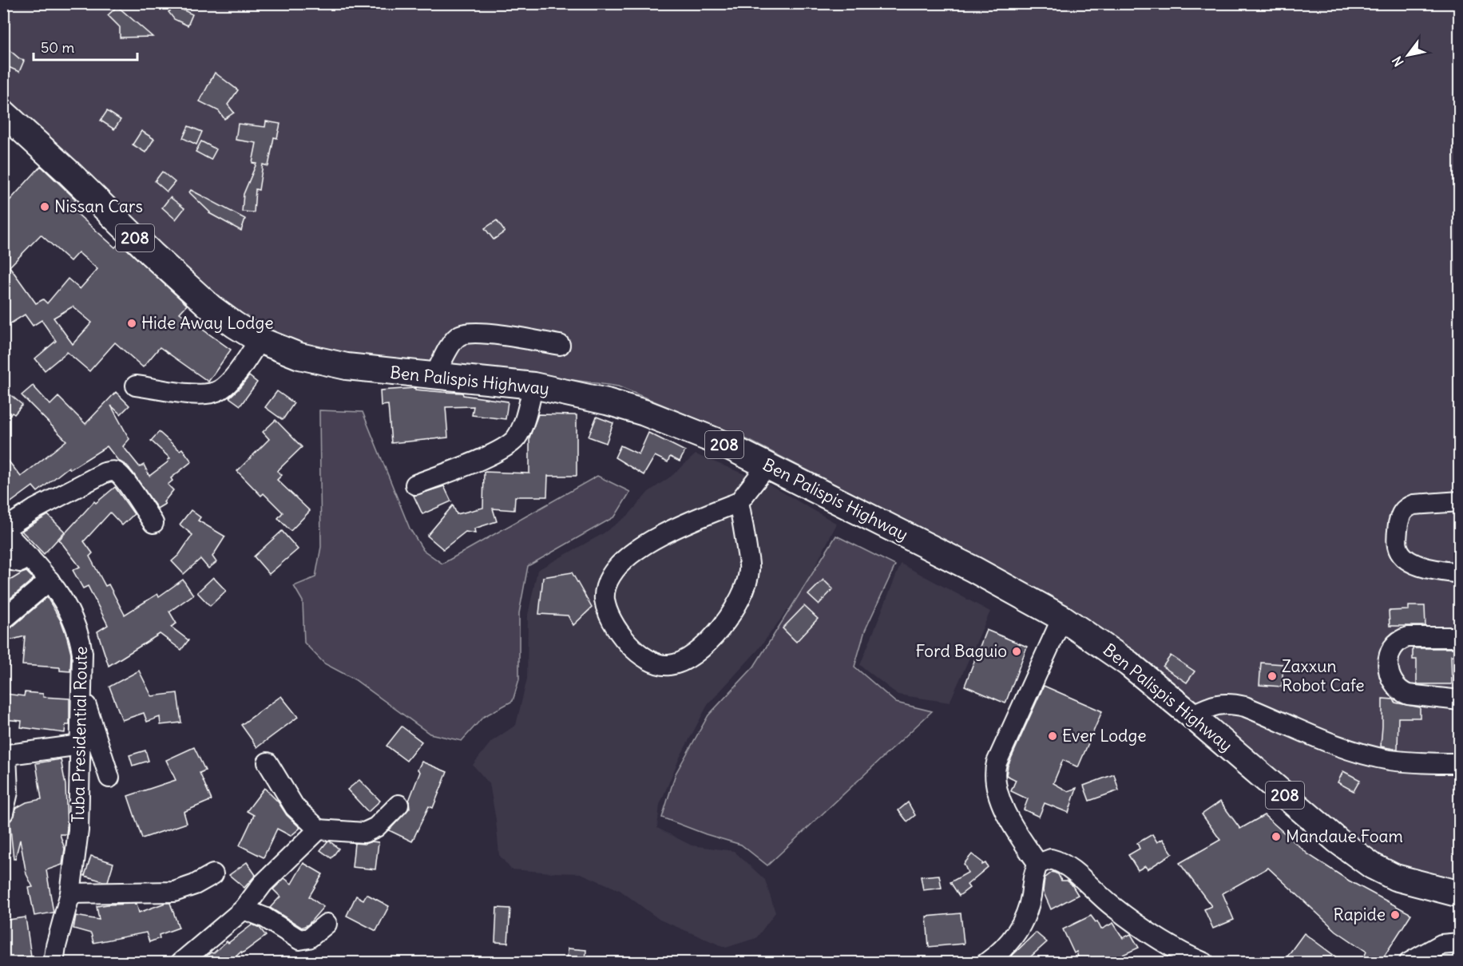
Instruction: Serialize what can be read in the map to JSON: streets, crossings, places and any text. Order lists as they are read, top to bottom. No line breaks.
{"streets":{"main road":["208","Ben Palispis Highway"],"street":["Tuba Presidential Route"]},"places":["Nissan Cars","Hide Away Lodge","Ford Baguio","Zaxxun Robot Cafe","Ever Lodge","Mandaue Foam","Rapide"],"scale_bar":"50 m","north":"bottom left"}
